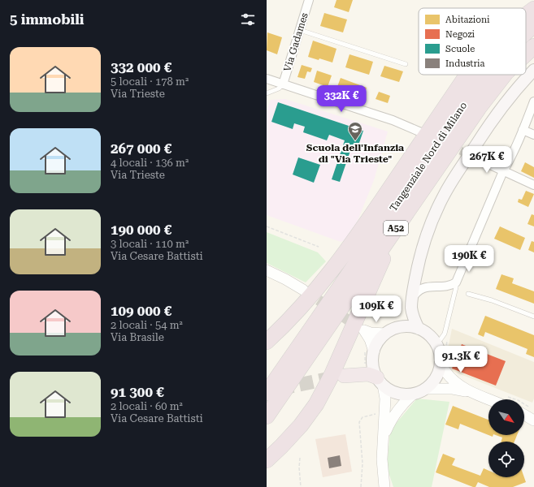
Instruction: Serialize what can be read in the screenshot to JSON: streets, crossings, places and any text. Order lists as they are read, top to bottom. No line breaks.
{"streets":{"highway":["Tangenziale Nord di Milano","A52"],"street":["Via Gadames"]},"places":{"school or university":["Scuola dell'Infanzia di \"Via Trieste\""]},"legend":["Abitazioni","Negozi","Scuole","Industria"],"north":"bottom right","page":{"heading":"5 immobili","list":[{"name":"332 000 €","note":"5 locali · 178 m² · Via Trieste"},{"name":"267 000 €","note":"4 locali · 136 m² · Via Trieste"},{"name":"190 000 €","note":"3 locali · 110 m² · Via Cesare Battisti"},{"name":"109 000 €","note":"2 locali · 54 m² · Via Brasile"},{"name":"91 300 €","note":"2 locali · 60 m² · Via Cesare Battisti"}],"price":["332K €","267K €","190K €","109K €","91.3K €"]}}
